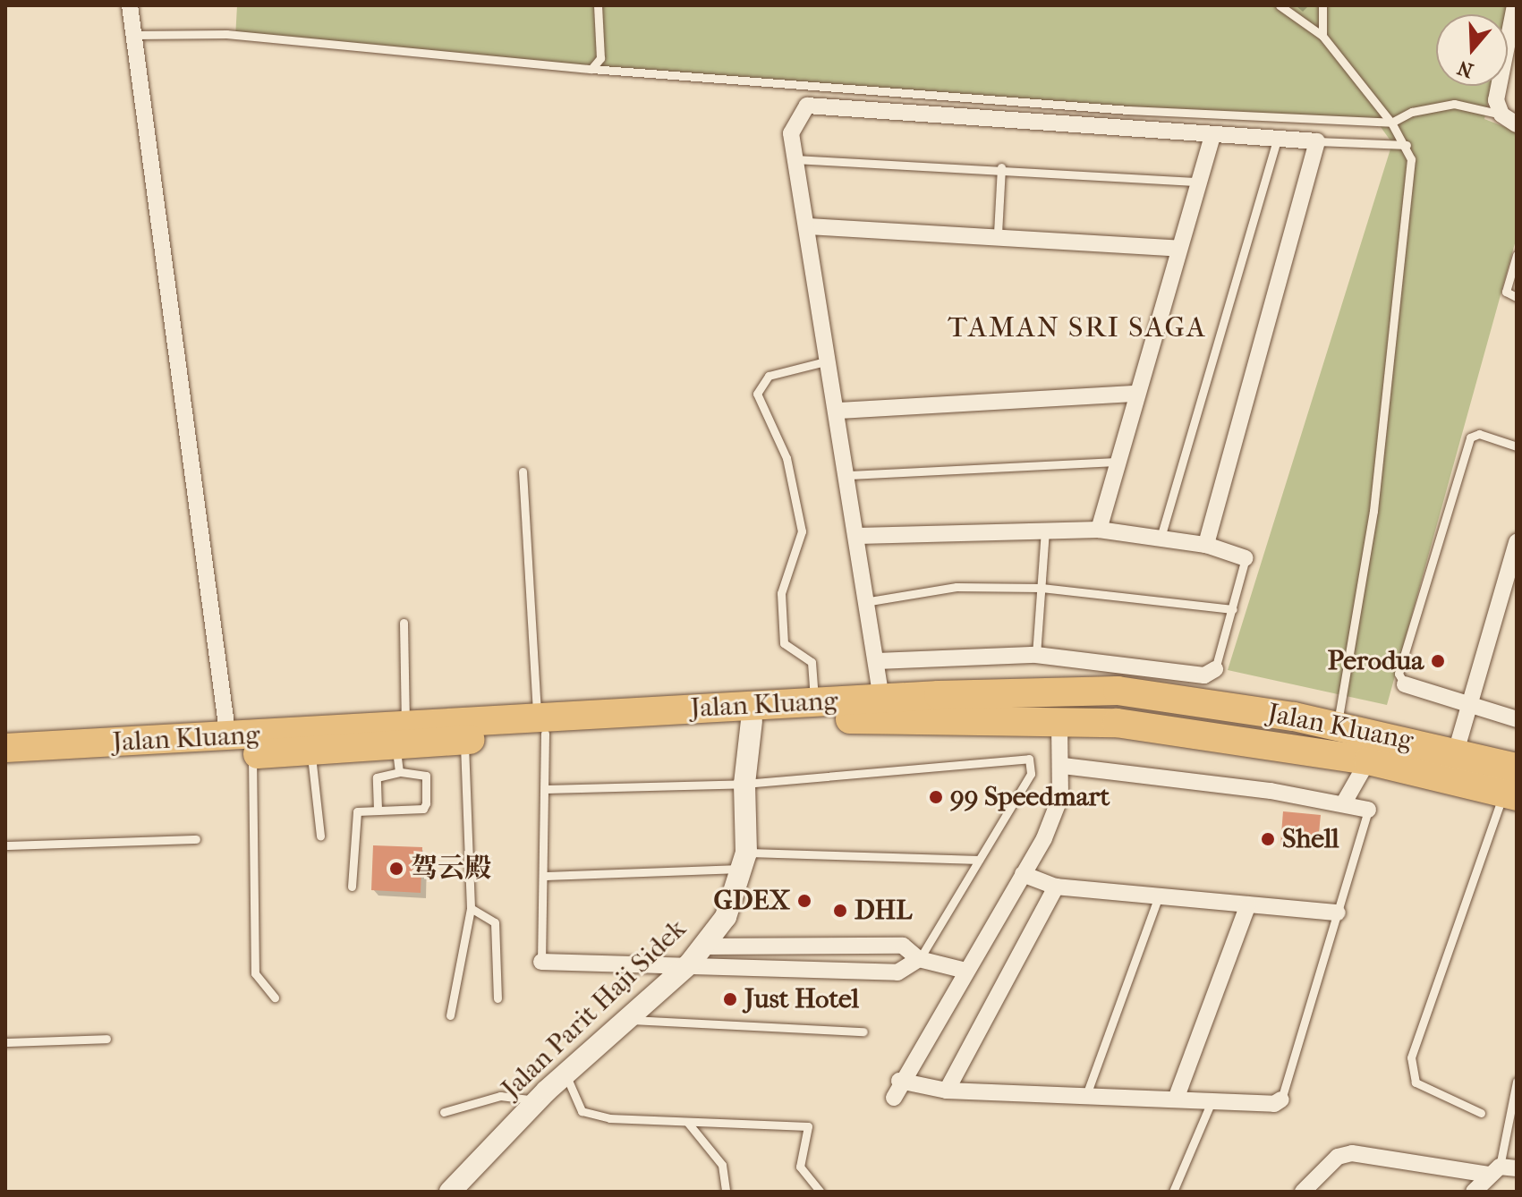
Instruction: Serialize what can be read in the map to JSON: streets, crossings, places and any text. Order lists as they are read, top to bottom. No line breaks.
{"streets":{"highway":["Jalan Kluang"],"street":["Jalan Parit Haji Sidek"]},"crossings":[["Jalan Kluang","Jalan Parit Haji Sidek"]],"districts":["TAMAN SRI SAGA"],"places":["Perodua","99 Speedmart","Shell","驾云殿","GDEX","DHL","Just Hotel"],"north":"bottom"}
